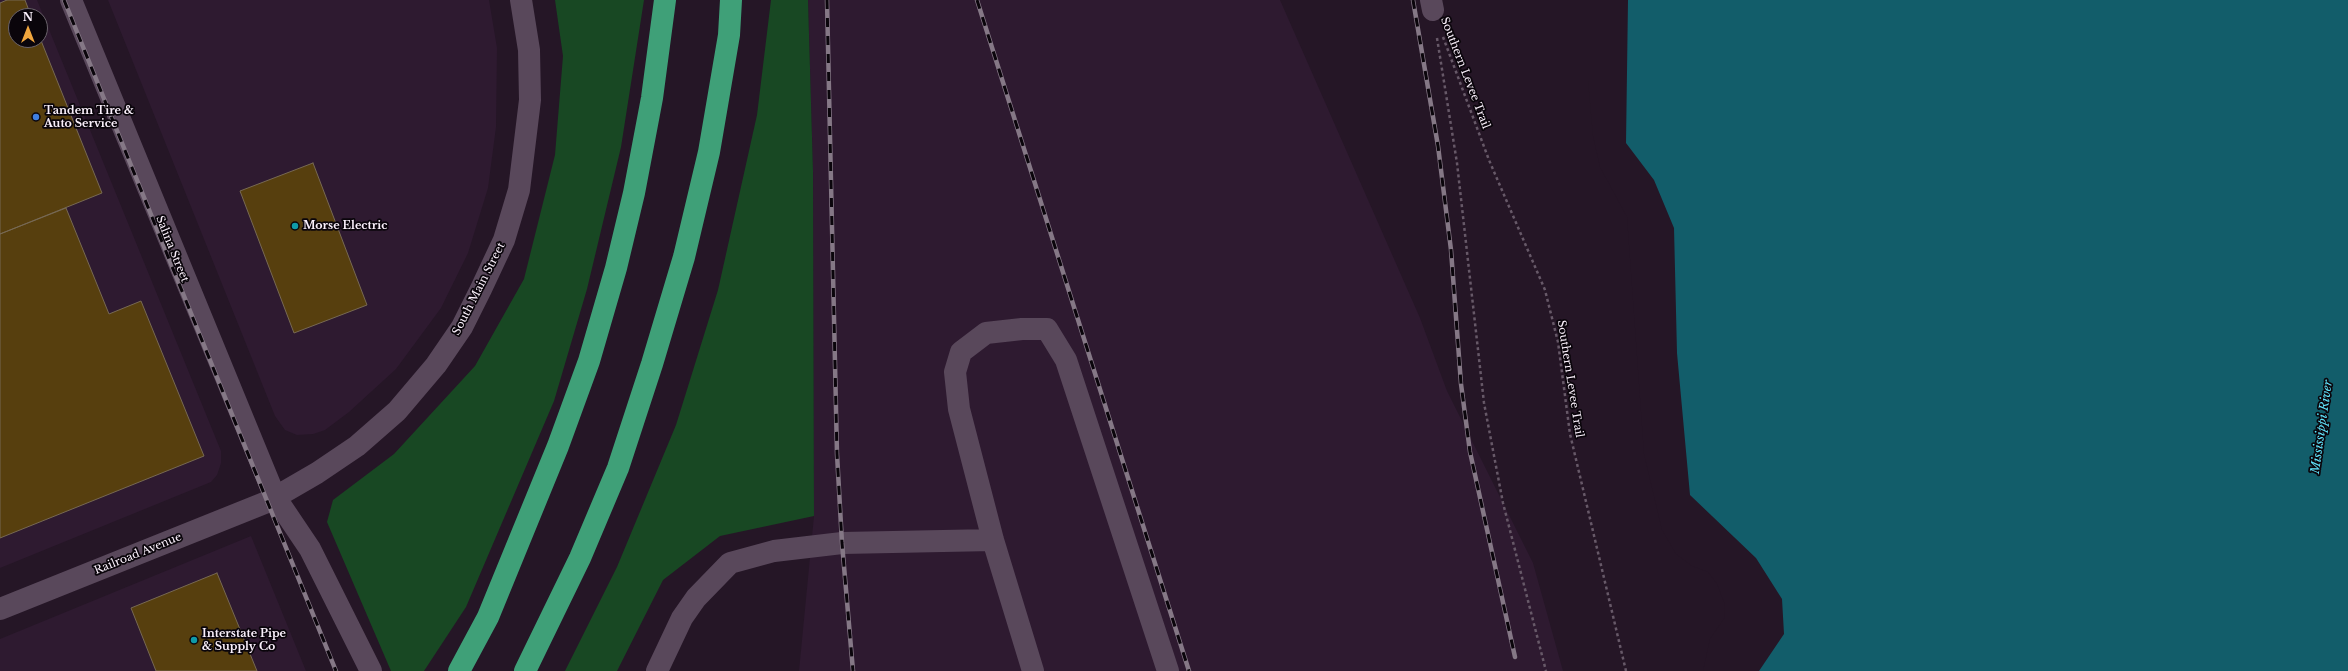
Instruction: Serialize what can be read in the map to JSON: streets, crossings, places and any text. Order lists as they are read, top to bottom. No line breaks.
{"streets":{"street":["Salina Street","South Main Street","Railroad Avenue"],"path":["Southern Levee Trail"]},"crossings":[["Salina Street","South Main Street"],["Salina Street","Railroad Avenue"],["South Main Street","Railroad Avenue"]],"water":["Mississippi River"],"places":["Tandem Tire & Auto Service","Morse Electric","Interstate Pipe & Supply Co"],"north":"top"}
